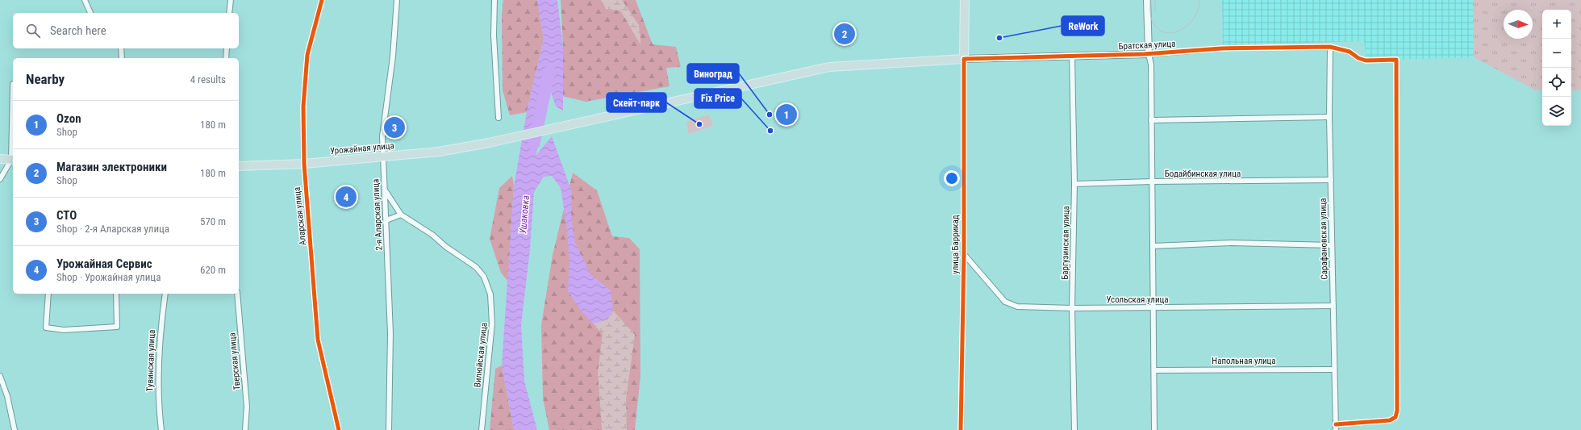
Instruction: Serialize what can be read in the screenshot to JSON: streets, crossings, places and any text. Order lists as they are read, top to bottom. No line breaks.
{"streets":{"main road":["Урожайная улица","улица Баррикад"],"street":["Братская улица","Бодайбинская улица","2-я Аларская улица","Аларская улица","Сарафановская улица","Баргузинская улица","Усольская улица","Вилюйская улица","Тувинская улица","Напольная улица","Тверская улица"]},"crossings":[["Братская улица","Урожайная улица"],["Братская улица","Сарафановская улица"],["Братская улица","Баргузинская улица"],["Братская улица","улица Баррикад"],["Урожайная улица","2-я Аларская улица"],["Урожайная улица","Аларская улица"],["Урожайная улица","улица Баррикад"],["Бодайбинская улица","Сарафановская улица"],["Бодайбинская улица","Баргузинская улица"],["Сарафановская улица","Усольская улица"],["Сарафановская улица","Напольная улица"],["Баргузинская улица","Усольская улица"],["улица Баррикад","Усольская улица"]],"water":["Ушаковка"],"places":["ReWork","Виноград","Скейт-парк","Fix Price"],"north":"right","page":{"map_buttons":["+","−"],"search":"Search here","pins":["2","1","3","4"],"heading":["Nearby","4 results"],"list":[{"mark":"1","name":"Ozon","note":"Shop","value":"180 m"},{"mark":"2","name":"Магазин электроники","note":"Shop","value":"180 m"},{"mark":"3","name":"СТО","note":"Shop · 2-я Аларская улица","value":"570 m"},{"mark":"4","name":"Урожайная Сервис","note":"Shop · Урожайная улица","value":"620 m"}]}}
